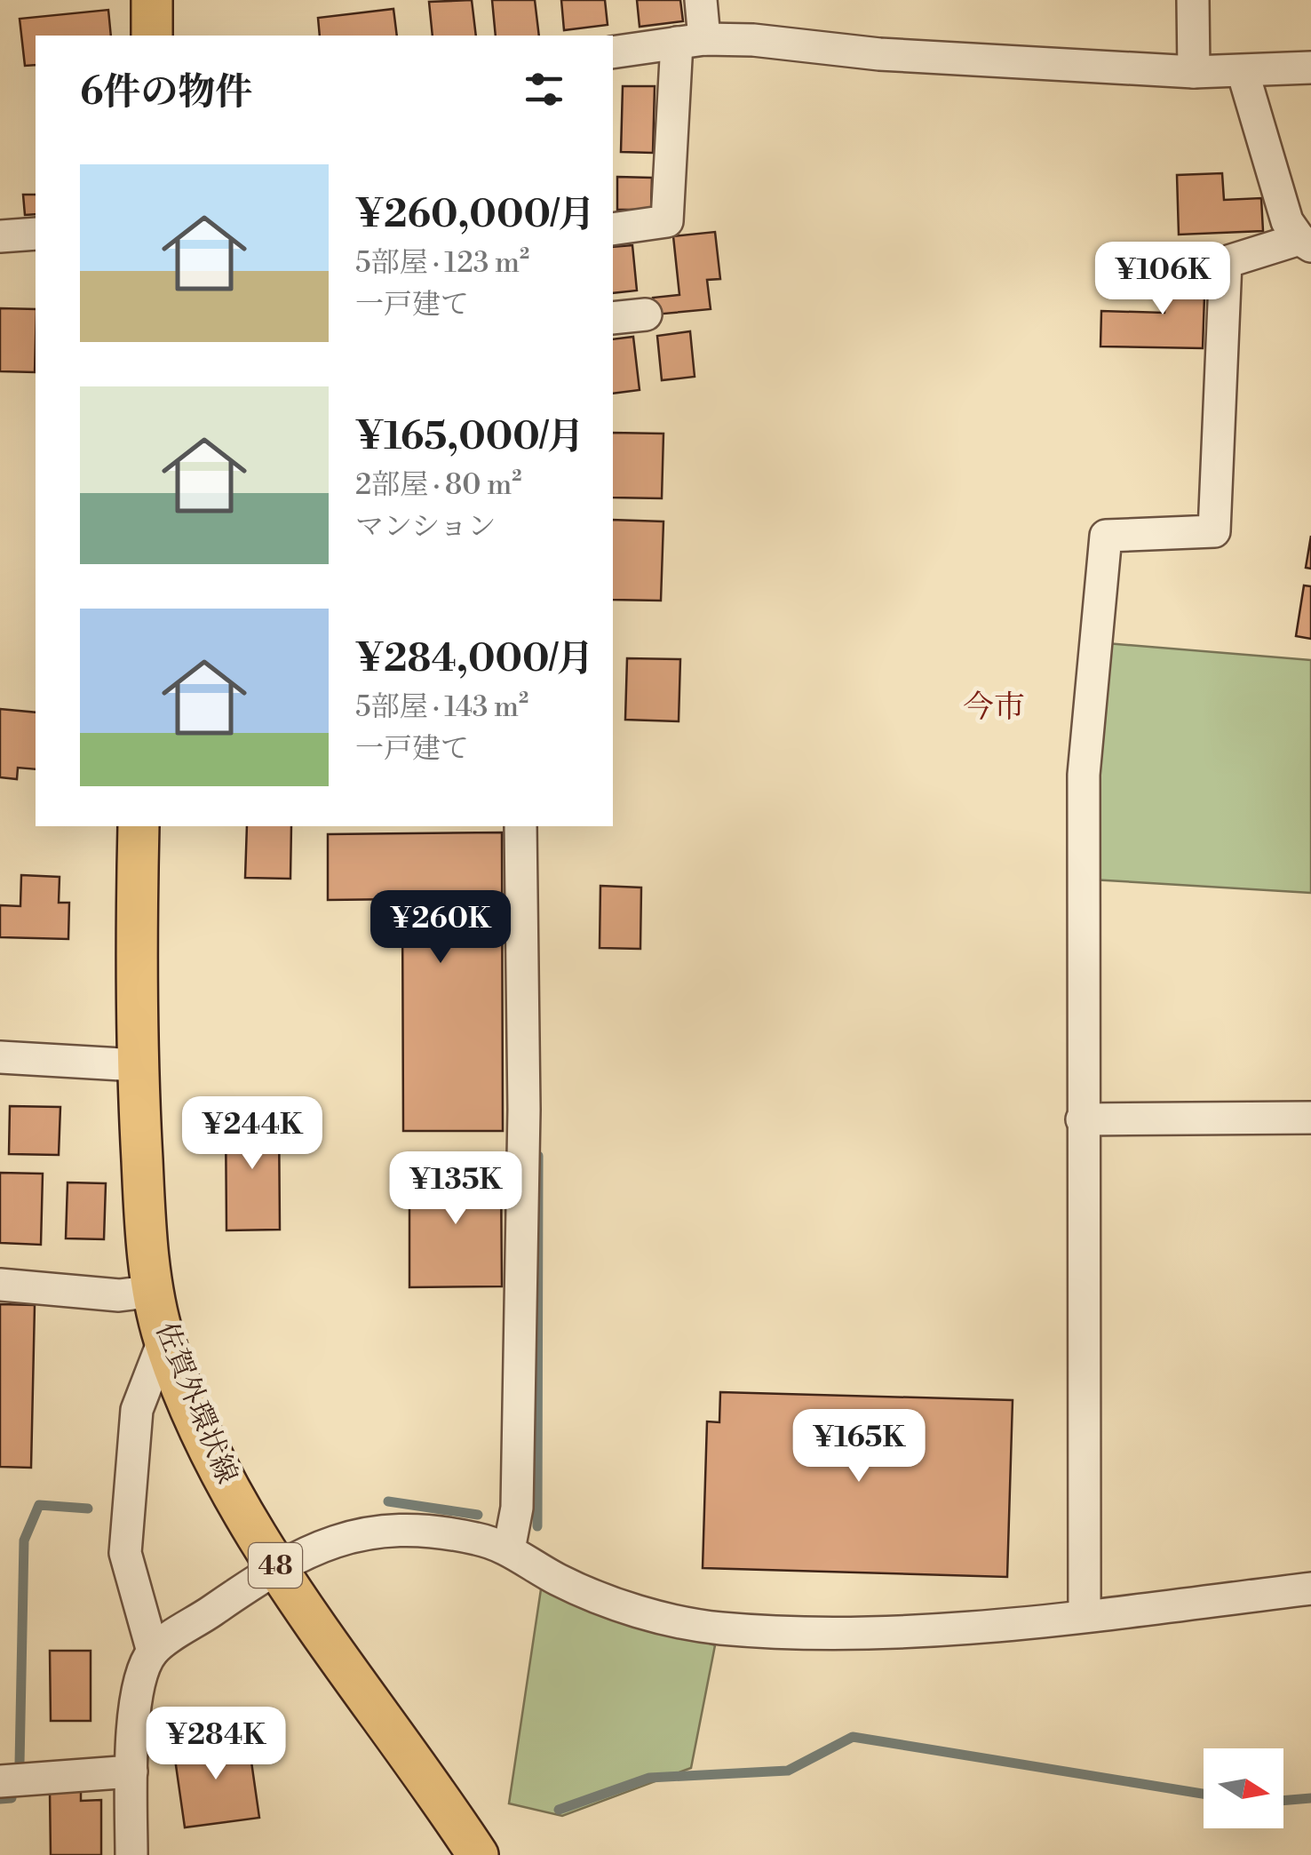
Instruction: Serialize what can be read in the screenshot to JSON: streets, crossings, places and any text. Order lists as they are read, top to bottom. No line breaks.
{"streets":{"main road":["佐賀外環状線","48"]},"districts":["今市"],"north":"right","page":{"heading":"6件の物件","list":[{"name":"¥260,000/月","note":"5部屋 · 123 m² · 一戸建て"},{"name":"¥165,000/月","note":"2部屋 · 80 m² · マンション"},{"name":"¥284,000/月","note":"5部屋 · 143 m² · 一戸建て"}],"price":["¥106K","¥260K","¥244K","¥135K","¥165K","¥284K"]}}
